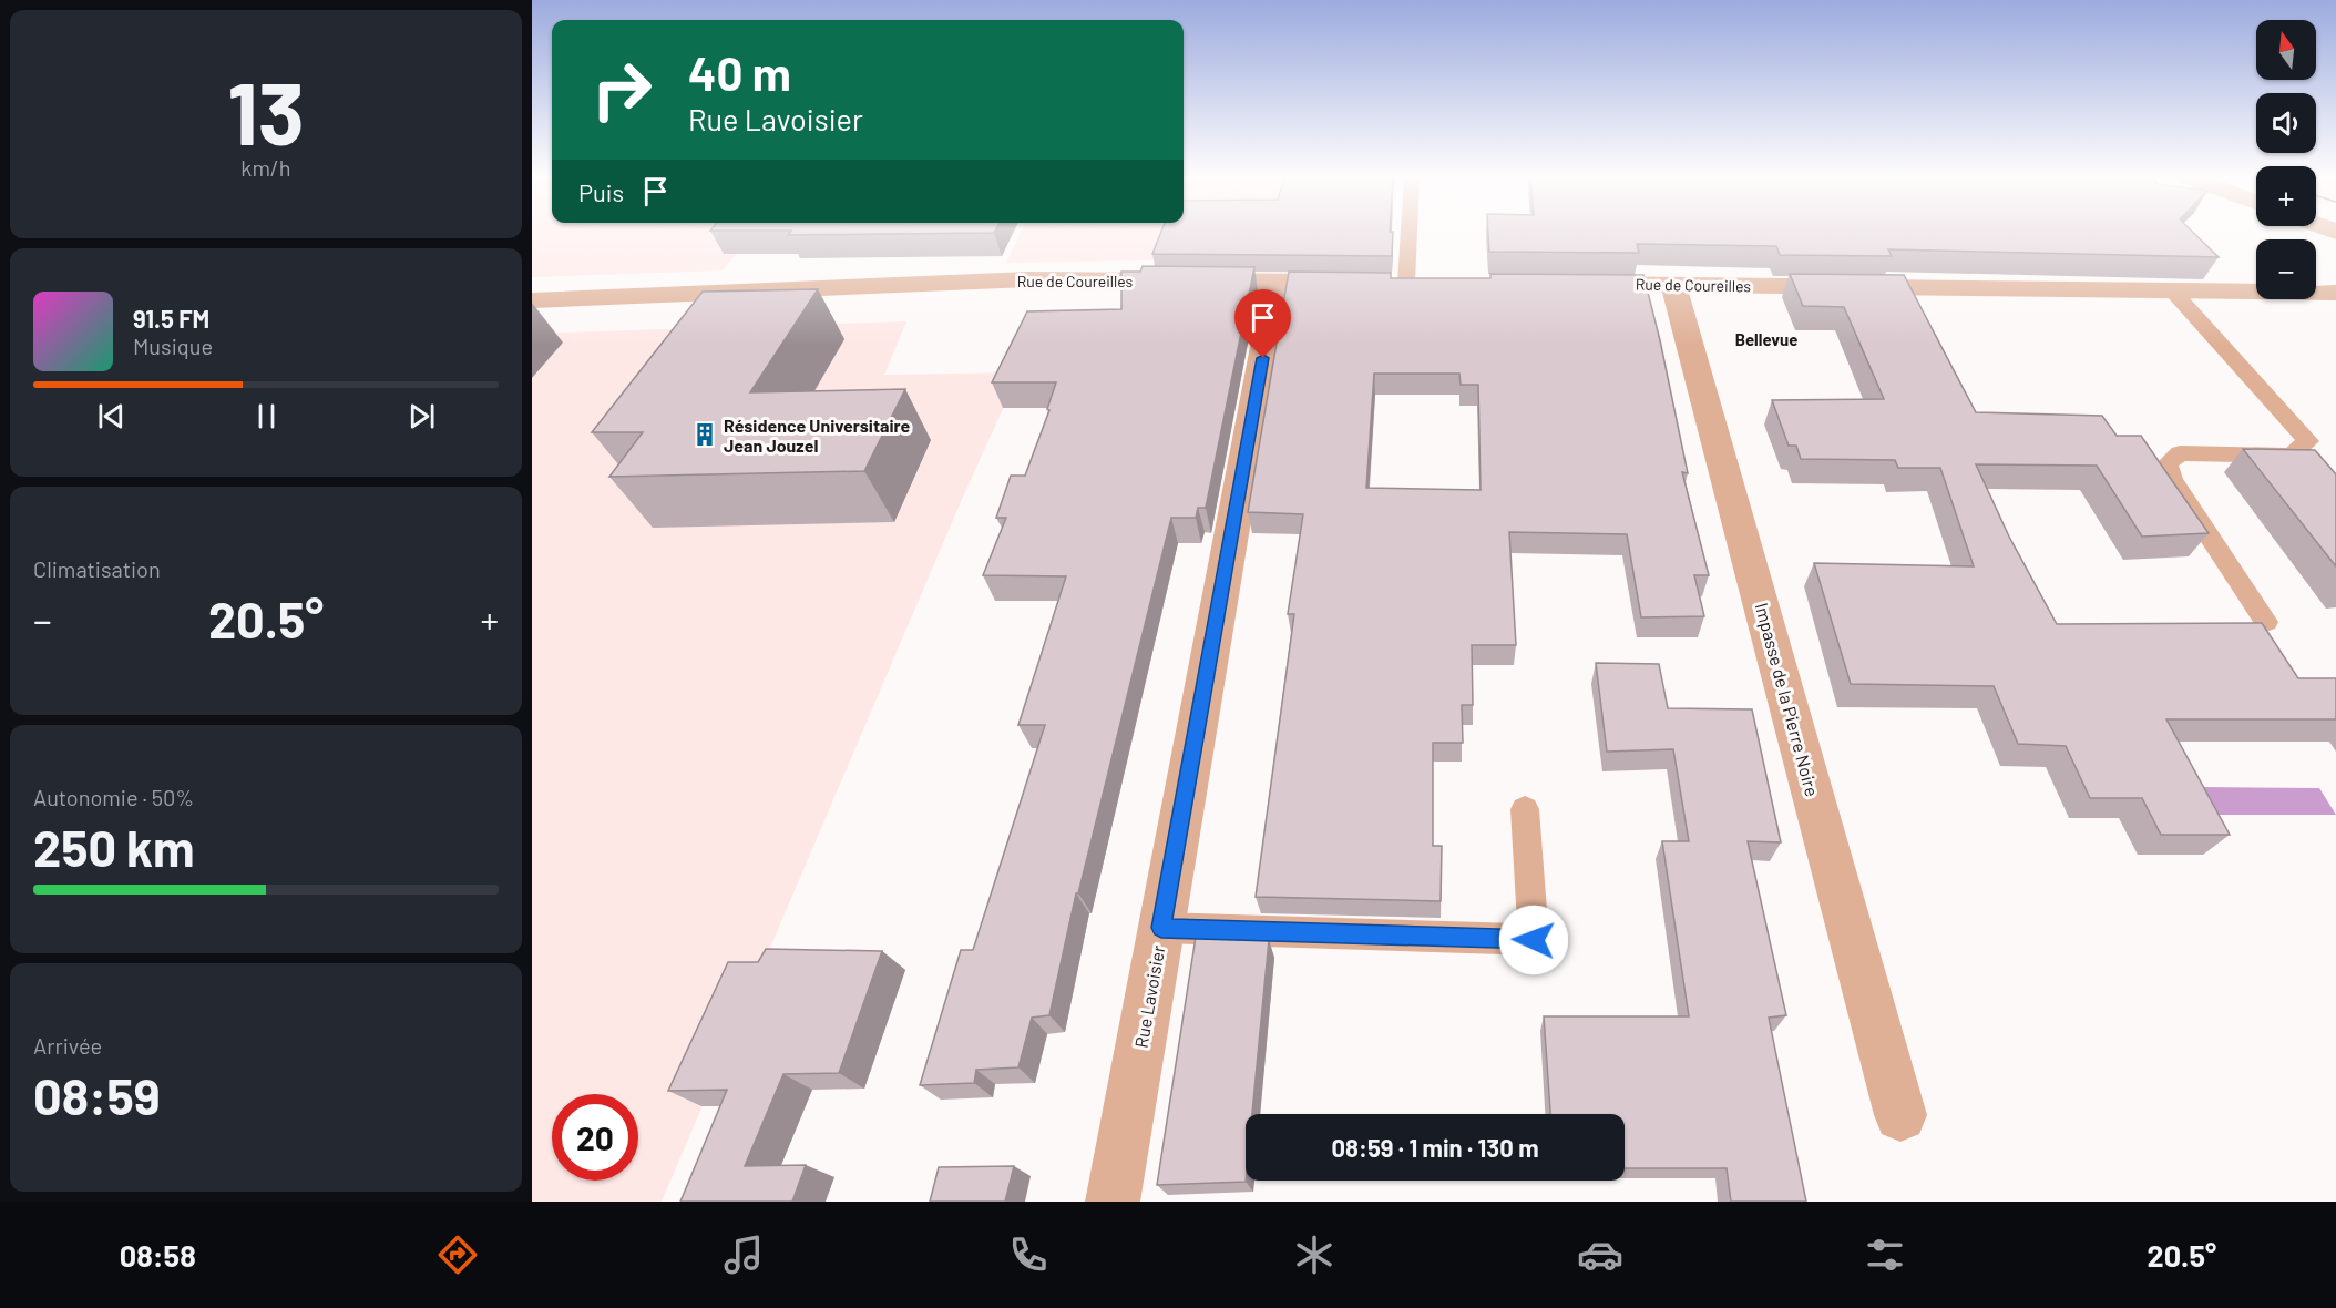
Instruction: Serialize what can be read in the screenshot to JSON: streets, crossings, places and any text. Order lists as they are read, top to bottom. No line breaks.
{"streets":{"street":["Rue de Coureilles","Impasse de la Pierre Noire","Rue Lavoisier"]},"crossings":[["Rue de Coureilles","Impasse de la Pierre Noire"],["Rue de Coureilles","Rue Lavoisier"]],"districts":["Bellevue"],"places":{"building":["Résidence Universitaire Jean Jouzel"]},"north":"top","page":{"tile":[["13","km/h"],"Climatisation",["Autonomie · 50%","250 km"],["Arrivée","08:59"]],"map_buttons":["+","−"],"turn":["40 m","Rue Lavoisier"],"then":"Puis","song":["91.5 FM","Musique"],"heat":["−","20.5°","+"],"limit":"20","trip":"08:59 · 1 min · 130 m","tabs":["08:58","20.5°"]}}
